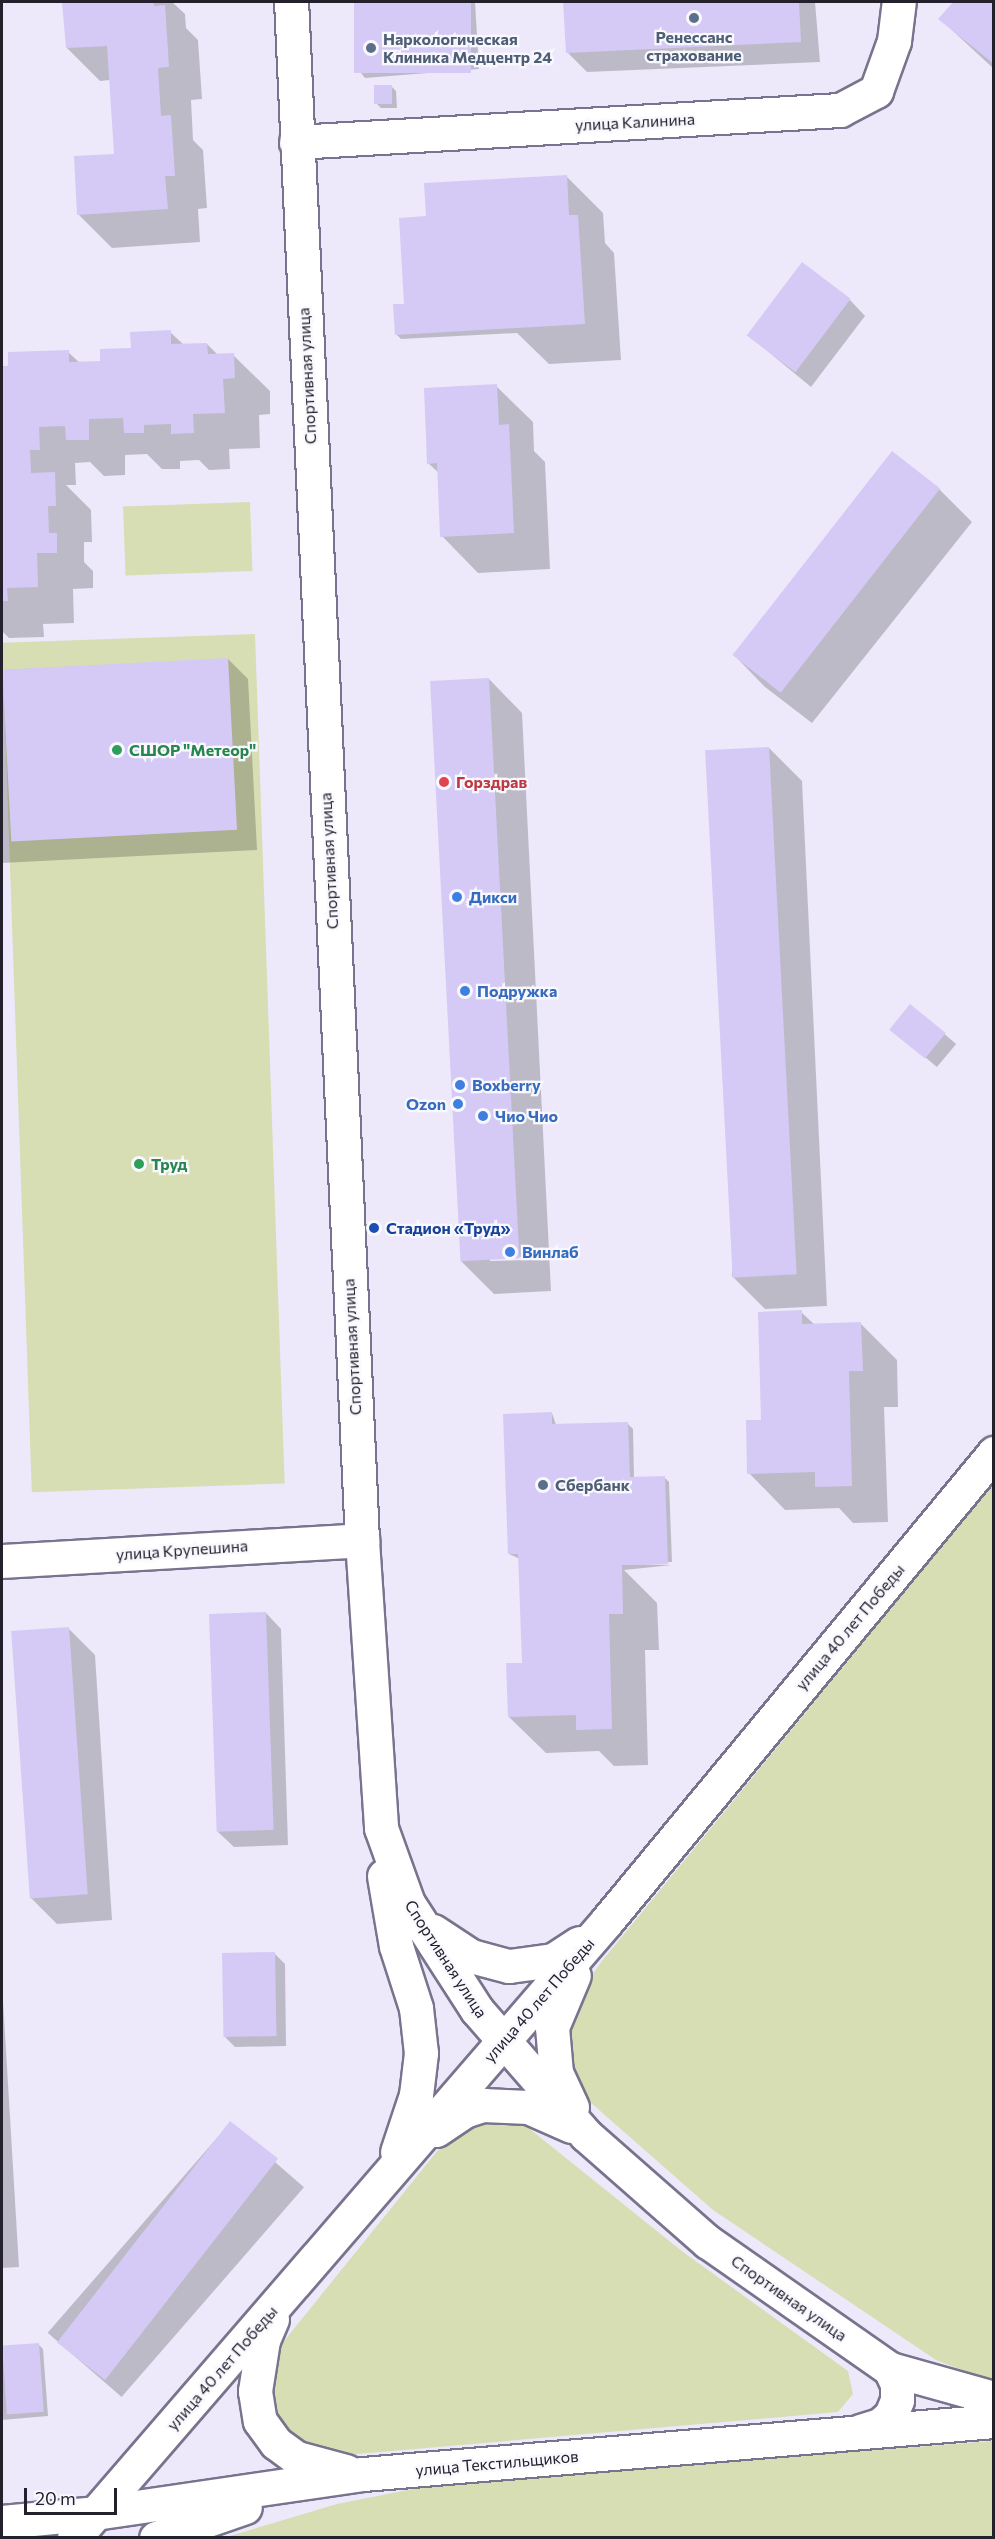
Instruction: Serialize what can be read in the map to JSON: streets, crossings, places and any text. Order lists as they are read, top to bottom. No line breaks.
{"streets":{"street":["улица Калинина","Спортивная улица","улица Крупешина","улица 40 лет Победы","улица Текстильщиков"]},"crossings":[["улица Калинина","Спортивная улица"],["Спортивная улица","улица Крупешина"],["Спортивная улица","улица 40 лет Победы"],["улица 40 лет Победы","улица Текстильщиков"]],"places":["Ренессанс страхование","Наркологическая Клиника Медцентр 24","СШОР \"Метеор\"","Горздрав","Дикси","Подружка","Boxberry","Ozon","Чио Чио","Труд","Стадион «Труд»","Винлаб","Сбербанк"],"scale_bar":"20 m"}
